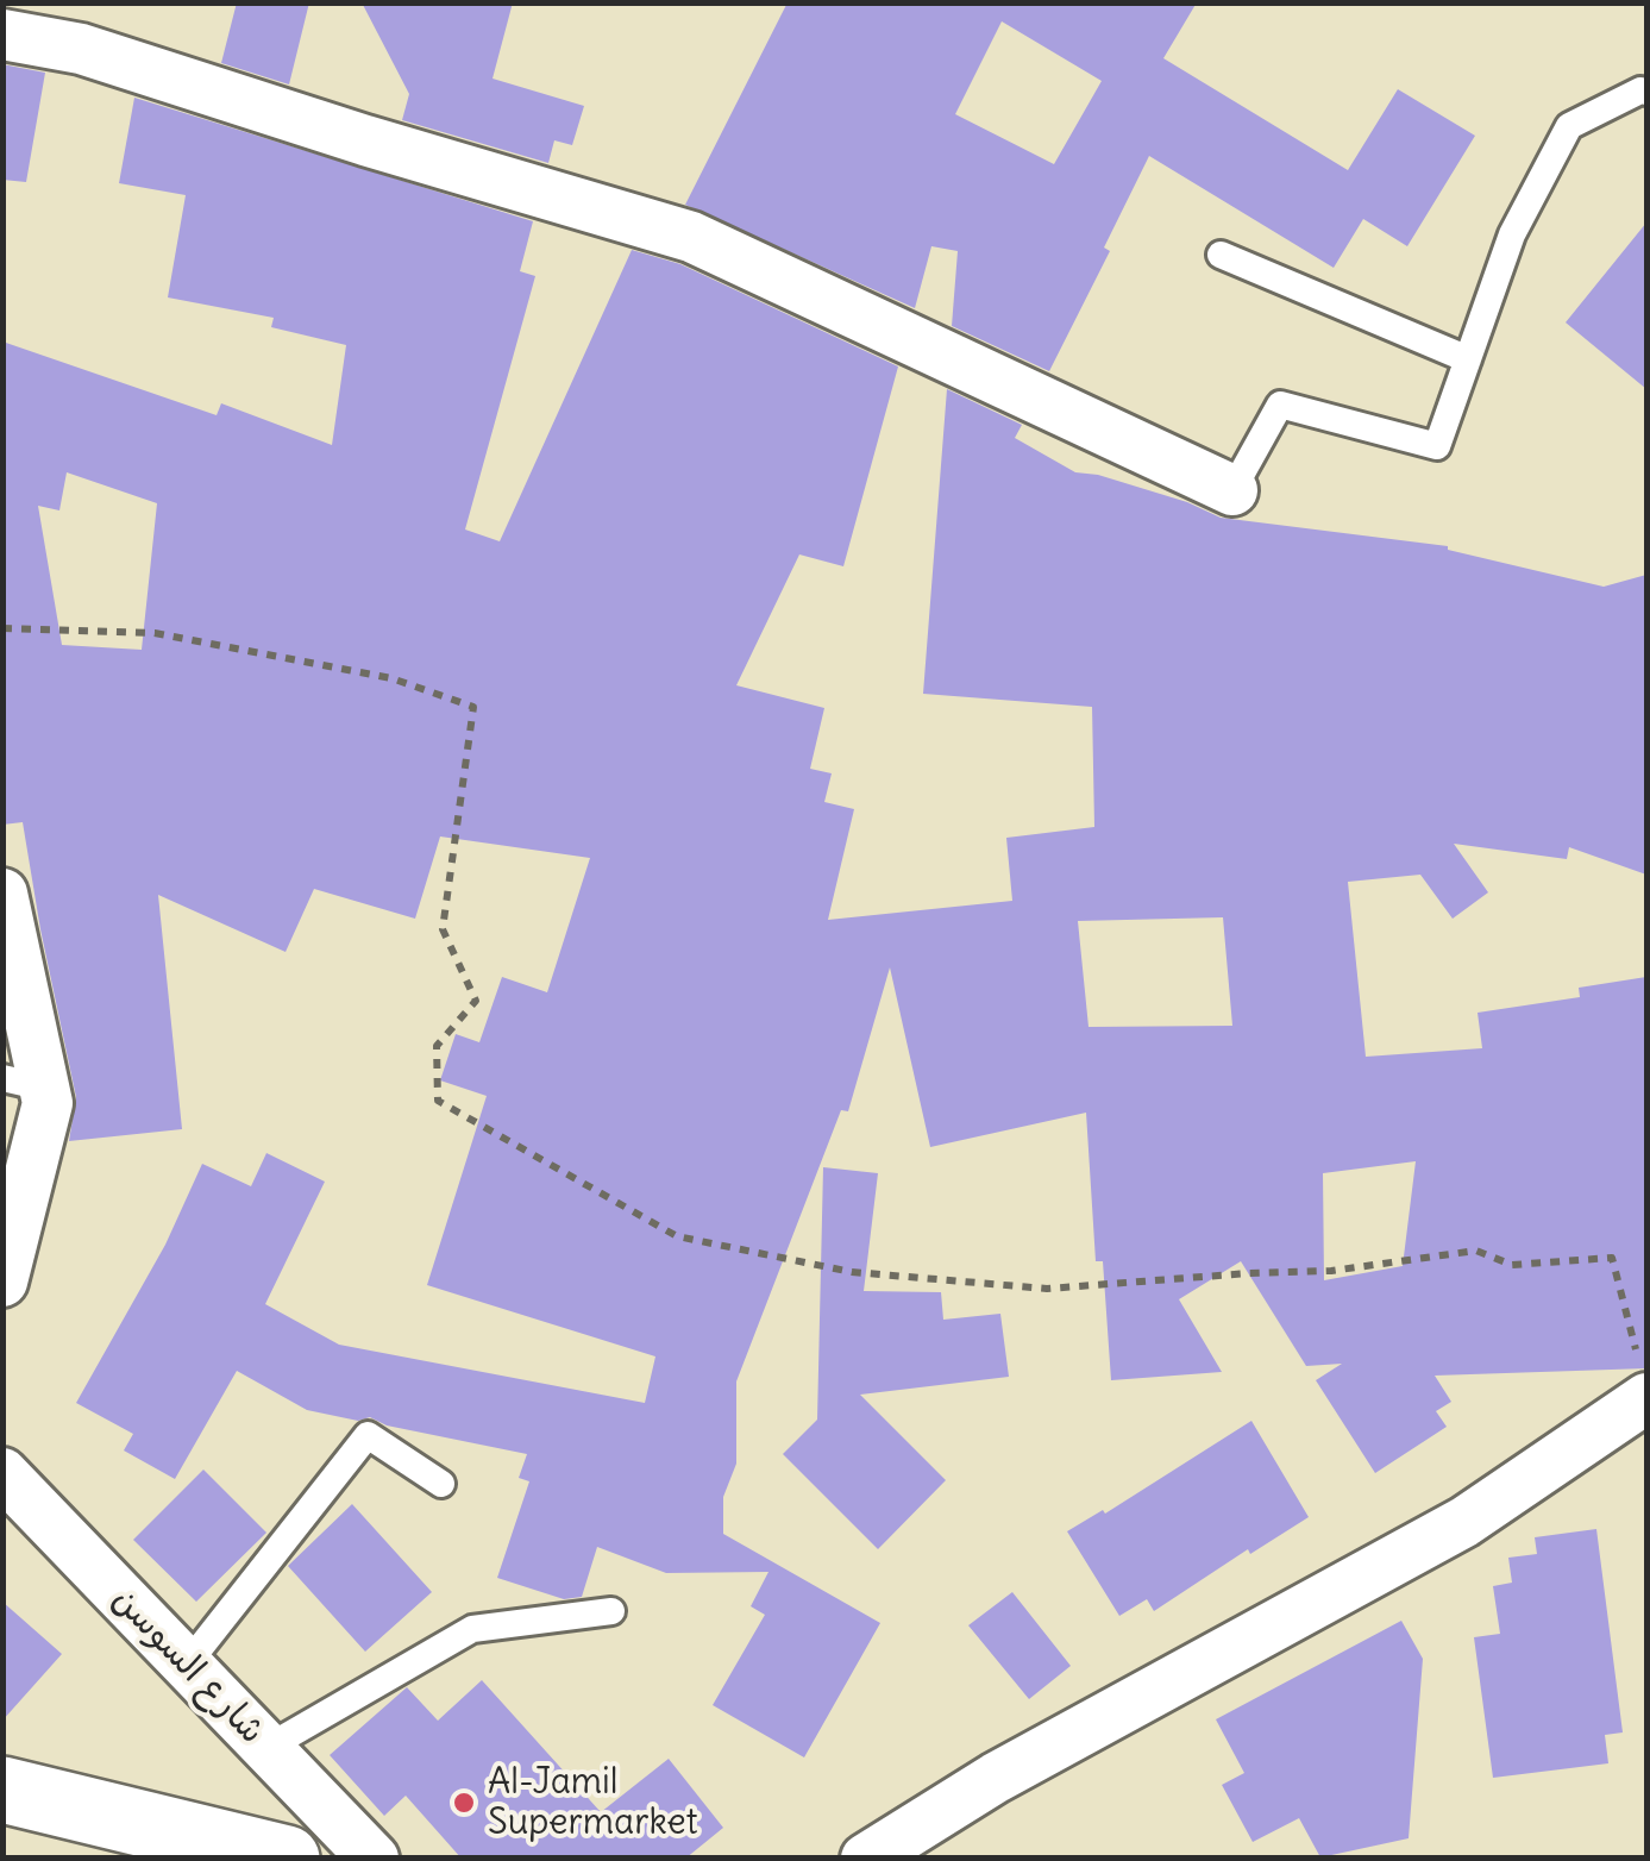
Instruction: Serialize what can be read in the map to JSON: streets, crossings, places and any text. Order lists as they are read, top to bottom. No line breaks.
{"streets":{"street":["شارع السوسن"]},"places":["Al-Jamil Supermarket"]}
